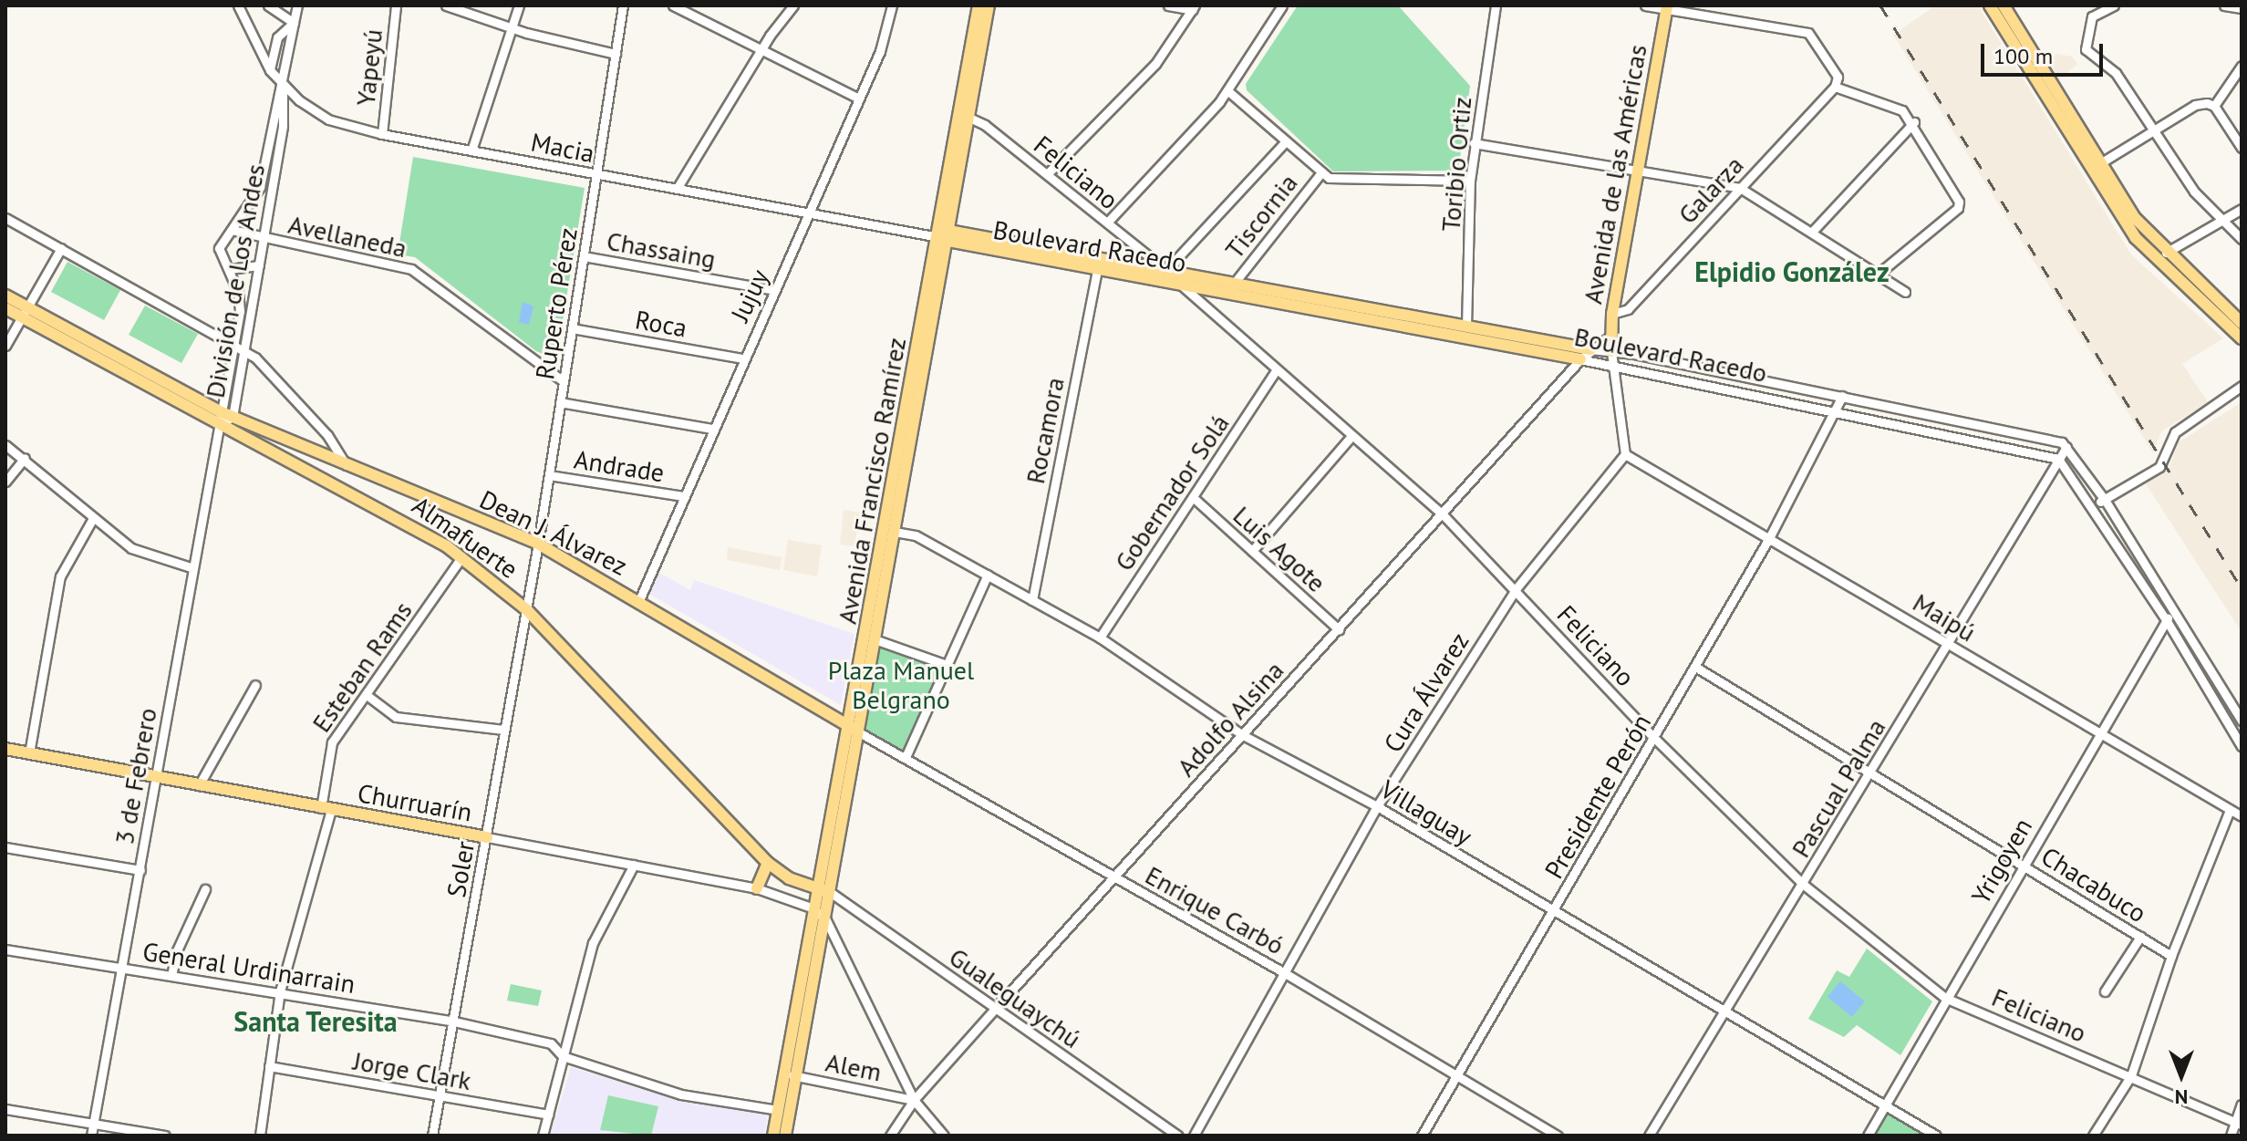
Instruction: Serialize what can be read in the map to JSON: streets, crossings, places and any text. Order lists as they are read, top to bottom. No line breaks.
{"streets":{"main road":["Avenida de las Américas","Boulevard Racedo","Avenida Francisco Ramírez","Dean J. Álvarez","Almafuerte","Churruarín"],"street":["Yapeyú","Macia","Toribio Ortiz","Feliciano","Galarza","Tiscornia","Avellaneda","Chassaing","División de Los Andes","Jujuy","Ruperto Pérez","Roca","Rocamora","Andrade","Gobernador Solá","Luis Agote","Maipú","Esteban Rams","Cura Álvarez","Adolfo Alsina","3 de Febrero","Pascual Palma","Presidente Perón","Villaguay","Yrigoyen","Soler","Chacabuco","Enrique Carbó","General Urdinarrain","Gualeguaychú","Alem","Jorge Clark"]},"crossings":[["Yapeyú","Macia"],["Macia","Boulevard Racedo"],["Macia","División de Los Andes"],["Macia","Jujuy"],["Macia","Ruperto Pérez"],["Macia","Avenida Francisco Ramírez"],["Toribio Ortiz","Boulevard Racedo"],["Feliciano","Boulevard Racedo"],["Feliciano","Avenida Francisco Ramírez"],["Feliciano","Gobernador Solá"],["Feliciano","Cura Álvarez"],["Feliciano","Adolfo Alsina"],["Feliciano","Pascual Palma"],["Feliciano","Presidente Perón"],["Feliciano","Yrigoyen"],["Avenida de las Américas","Galarza"],["Avenida de las Américas","Boulevard Racedo"],["Avenida de las Américas","Adolfo Alsina"],["Tiscornia","Boulevard Racedo"],["Avellaneda","División de Los Andes"],["Avellaneda","Ruperto Pérez"],["Boulevard Racedo","Rocamora"],["Boulevard Racedo","Avenida Francisco Ramírez"],["Boulevard Racedo","Adolfo Alsina"],["Boulevard Racedo","Pascual Palma"],["Boulevard Racedo","Presidente Perón"],["Chassaing","Jujuy"],["Chassaing","Ruperto Pérez"],["División de Los Andes","Dean J. Álvarez"],["División de Los Andes","Almafuerte"],["División de Los Andes","3 de Febrero"],["Jujuy","Roca"],["Jujuy","Andrade"],["Jujuy","Dean J. Álvarez"],["Ruperto Pérez","Roca"],["Ruperto Pérez","Andrade"],["Ruperto Pérez","Dean J. Álvarez"],["Ruperto Pérez","Almafuerte"],["Ruperto Pérez","Soler"],["Rocamora","Villaguay"],["Avenida Francisco Ramírez","Dean J. Álvarez"],["Avenida Francisco Ramírez","Almafuerte"],["Avenida Francisco Ramírez","Churruarín"],["Avenida Francisco Ramírez","Villaguay"],["Avenida Francisco Ramírez","Enrique Carbó"],["Avenida Francisco Ramírez","General Urdinarrain"],["Avenida Francisco Ramírez","Gualeguaychú"],["Avenida Francisco Ramírez","Alem"],["Gobernador Solá","Luis Agote"],["Gobernador Solá","Villaguay"],["Dean J. Álvarez","Almafuerte"],["Dean J. Álvarez","3 de Febrero"],["Dean J. Álvarez","Enrique Carbó"],["Almafuerte","Esteban Rams"],["Almafuerte","3 de Febrero"],["Almafuerte","Soler"],["Almafuerte","Gualeguaychú"],["Luis Agote","Adolfo Alsina"],["Maipú","Cura Álvarez"],["Maipú","Pascual Palma"],["Maipú","Presidente Perón"],["Maipú","Yrigoyen"],["Esteban Rams","Churruarín"],["Esteban Rams","General Urdinarrain"],["Esteban Rams","Jorge Clark"],["Cura Álvarez","Villaguay"],["Cura Álvarez","Enrique Carbó"],["Adolfo Alsina","Villaguay"],["Adolfo Alsina","Enrique Carbó"],["Adolfo Alsina","Gualeguaychú"],["Adolfo Alsina","Alem"],["3 de Febrero","Churruarín"],["3 de Febrero","General Urdinarrain"],["Pascual Palma","Villaguay"],["Pascual Palma","Chacabuco"],["Presidente Perón","Villaguay"],["Presidente Perón","Chacabuco"],["Presidente Perón","Enrique Carbó"],["Churruarín","Soler"],["Villaguay","Yrigoyen"],["Yrigoyen","Chacabuco"],["Soler","General Urdinarrain"],["Soler","Jorge Clark"]],"districts":["Elpidio González","Santa Teresita"],"parks":["Plaza Manuel Belgrano"],"scale_bar":"100 m","north":"bottom"}
